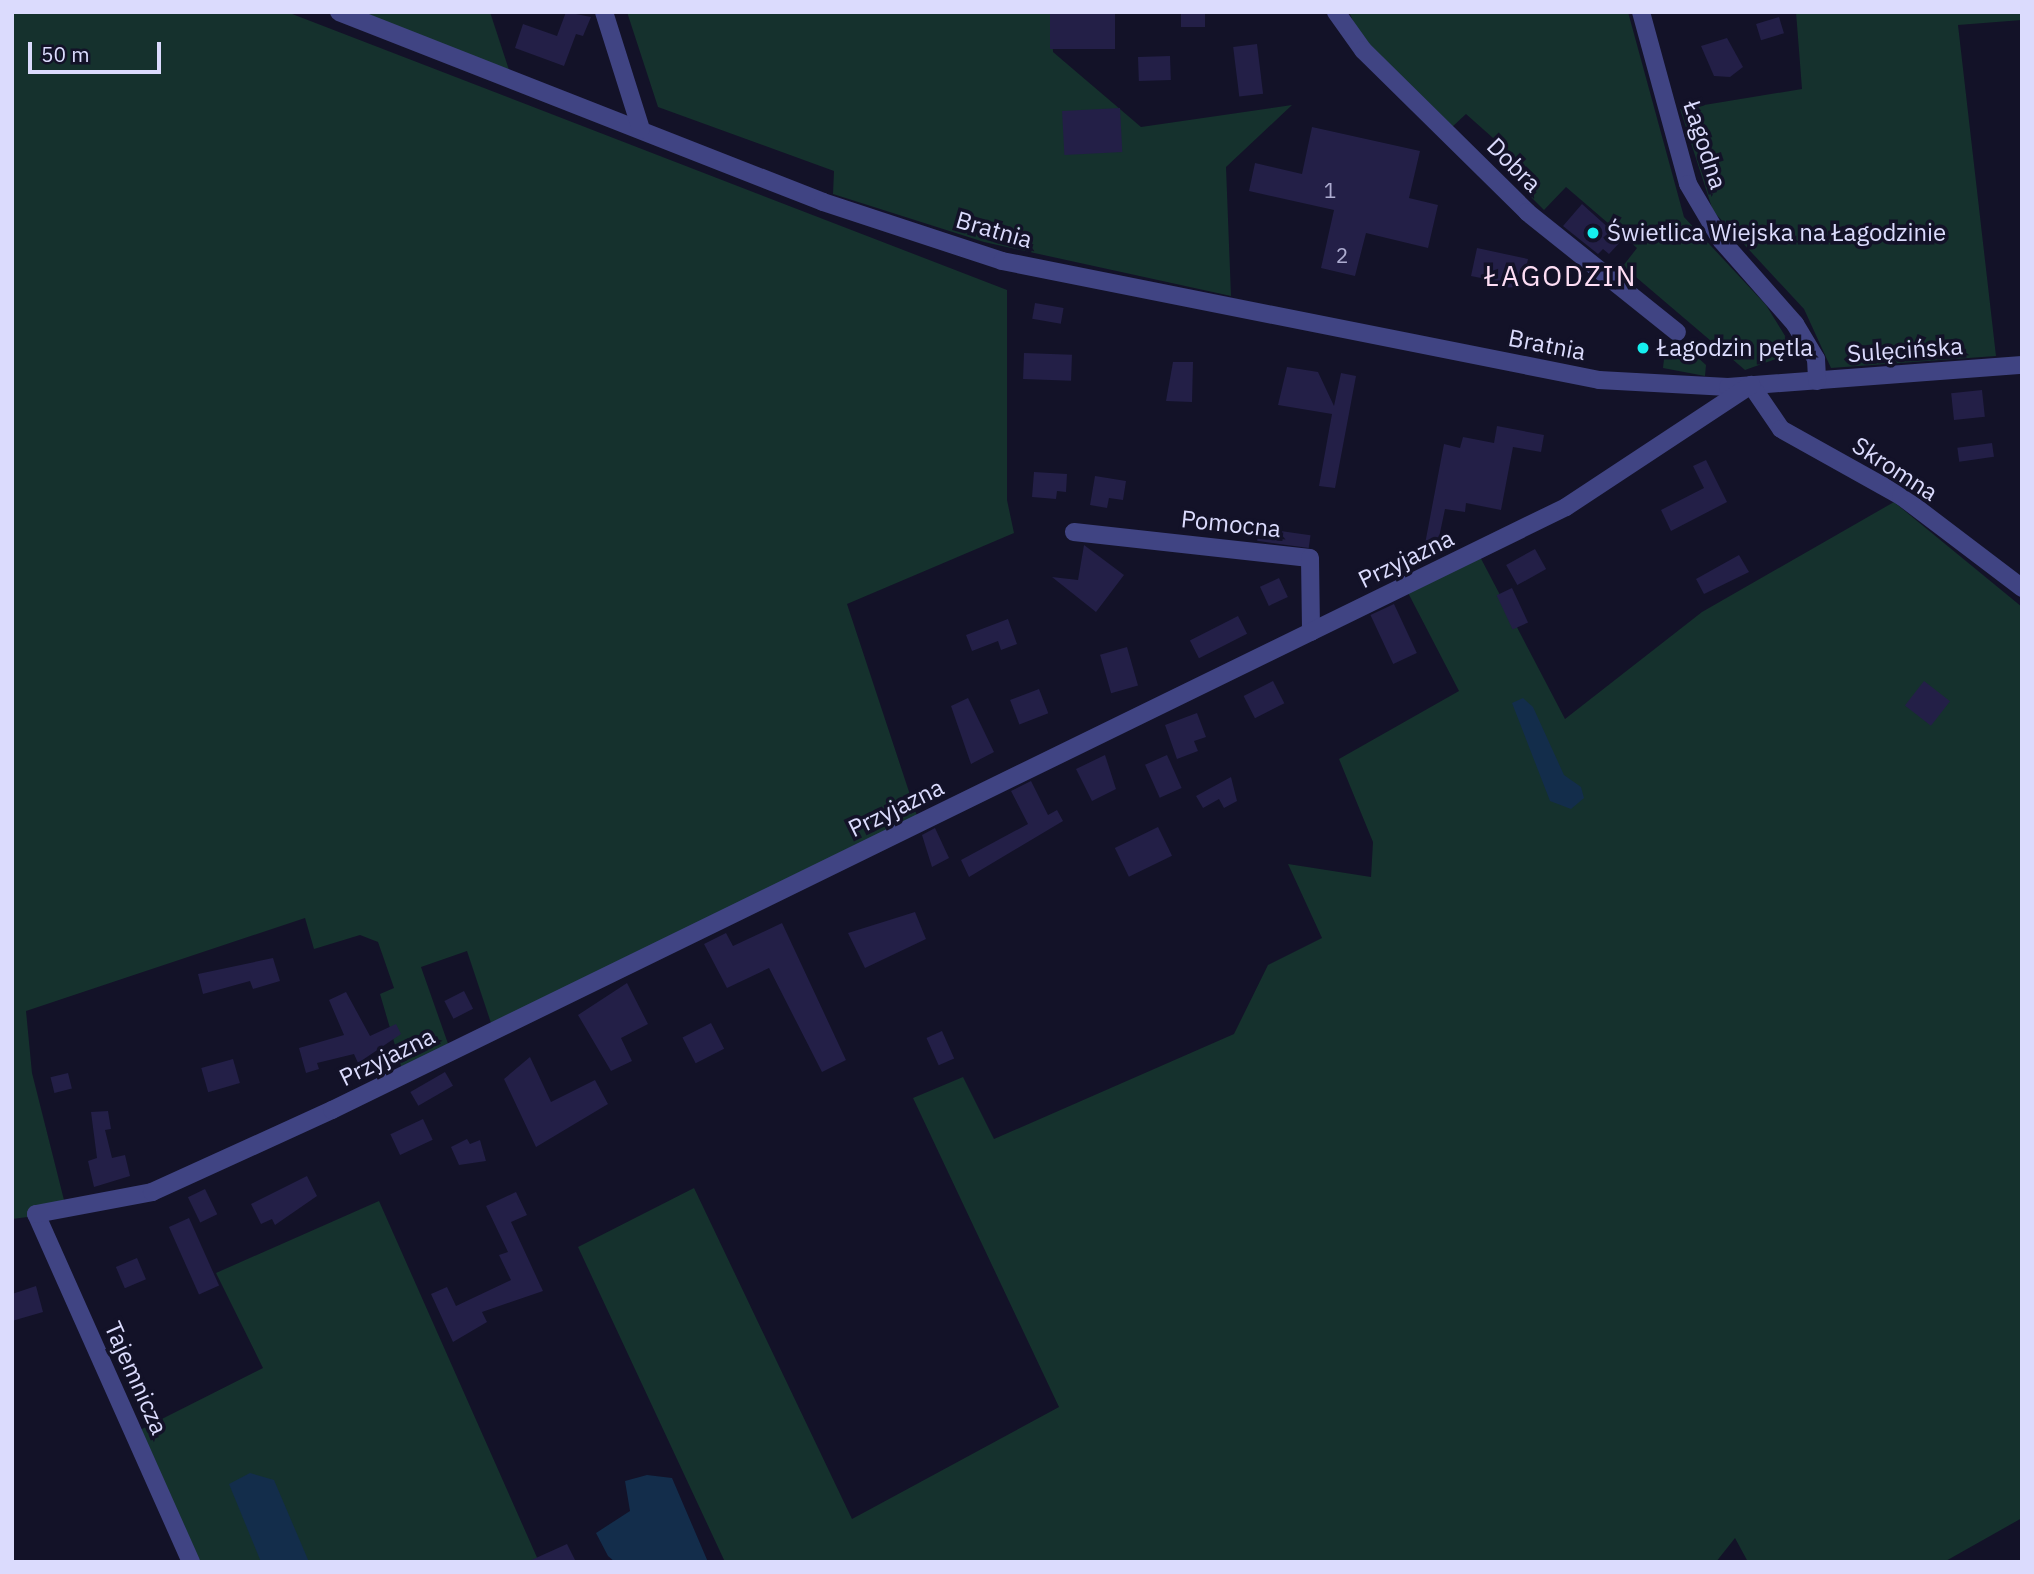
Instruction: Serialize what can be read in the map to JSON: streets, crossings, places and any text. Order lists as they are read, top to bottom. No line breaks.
{"streets":{"street":["Łagodna","Dobra","Bratnia","Sulęcińska","Skromna","Pomocna","Przyjazna","Tajemnicza"]},"crossings":[["Łagodna","Sulęcińska"],["Bratnia","Sulęcińska"],["Bratnia","Skromna"],["Bratnia","Przyjazna"],["Sulęcińska","Skromna"],["Sulęcińska","Przyjazna"],["Skromna","Przyjazna"],["Pomocna","Przyjazna"],["Przyjazna","Tajemnicza"]],"districts":["ŁAGODZIN"],"places":["Świetlica Wiejska na Łagodzinie","Łagodzin pętla"],"house_numbers":["1","2"],"scale_bar":"50 m"}
